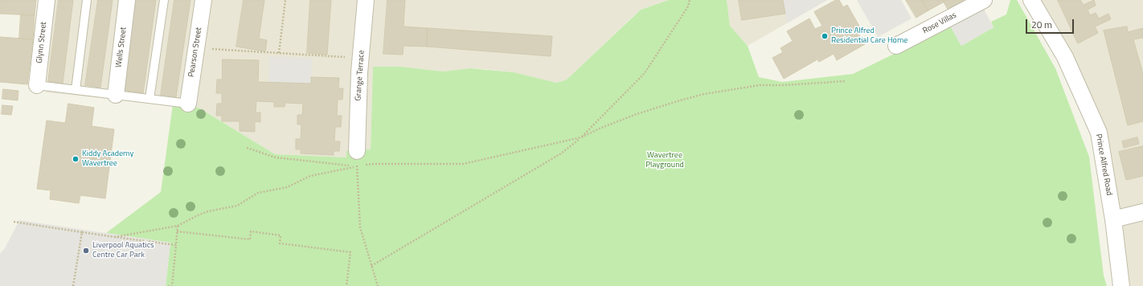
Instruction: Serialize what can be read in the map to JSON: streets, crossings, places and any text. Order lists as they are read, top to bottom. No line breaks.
{"streets":{"street":["Rose Villas","Glynn Street","Wells Street","Pearson Street","Grange Terrace","Prince Alfred Road"]},"parks":["Wavertree Playground"],"places":["Prince Alfred Residential Care Home","Kiddy Academy Wavertree","Liverpool Aquatics Centre Car Park"],"scale_bar":"20 m"}
